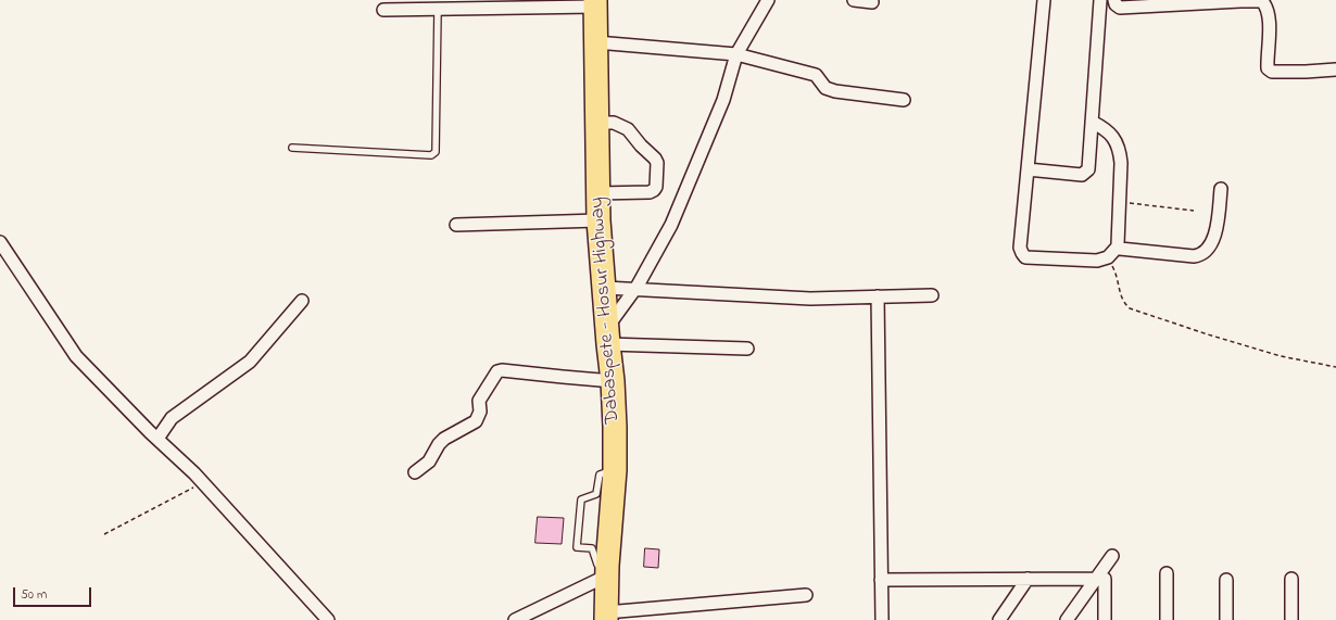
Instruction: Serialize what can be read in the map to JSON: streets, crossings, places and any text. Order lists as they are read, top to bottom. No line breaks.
{"streets":{"highway":["Dabaspete - Hosur Highway"]},"scale_bar":"50 m"}
